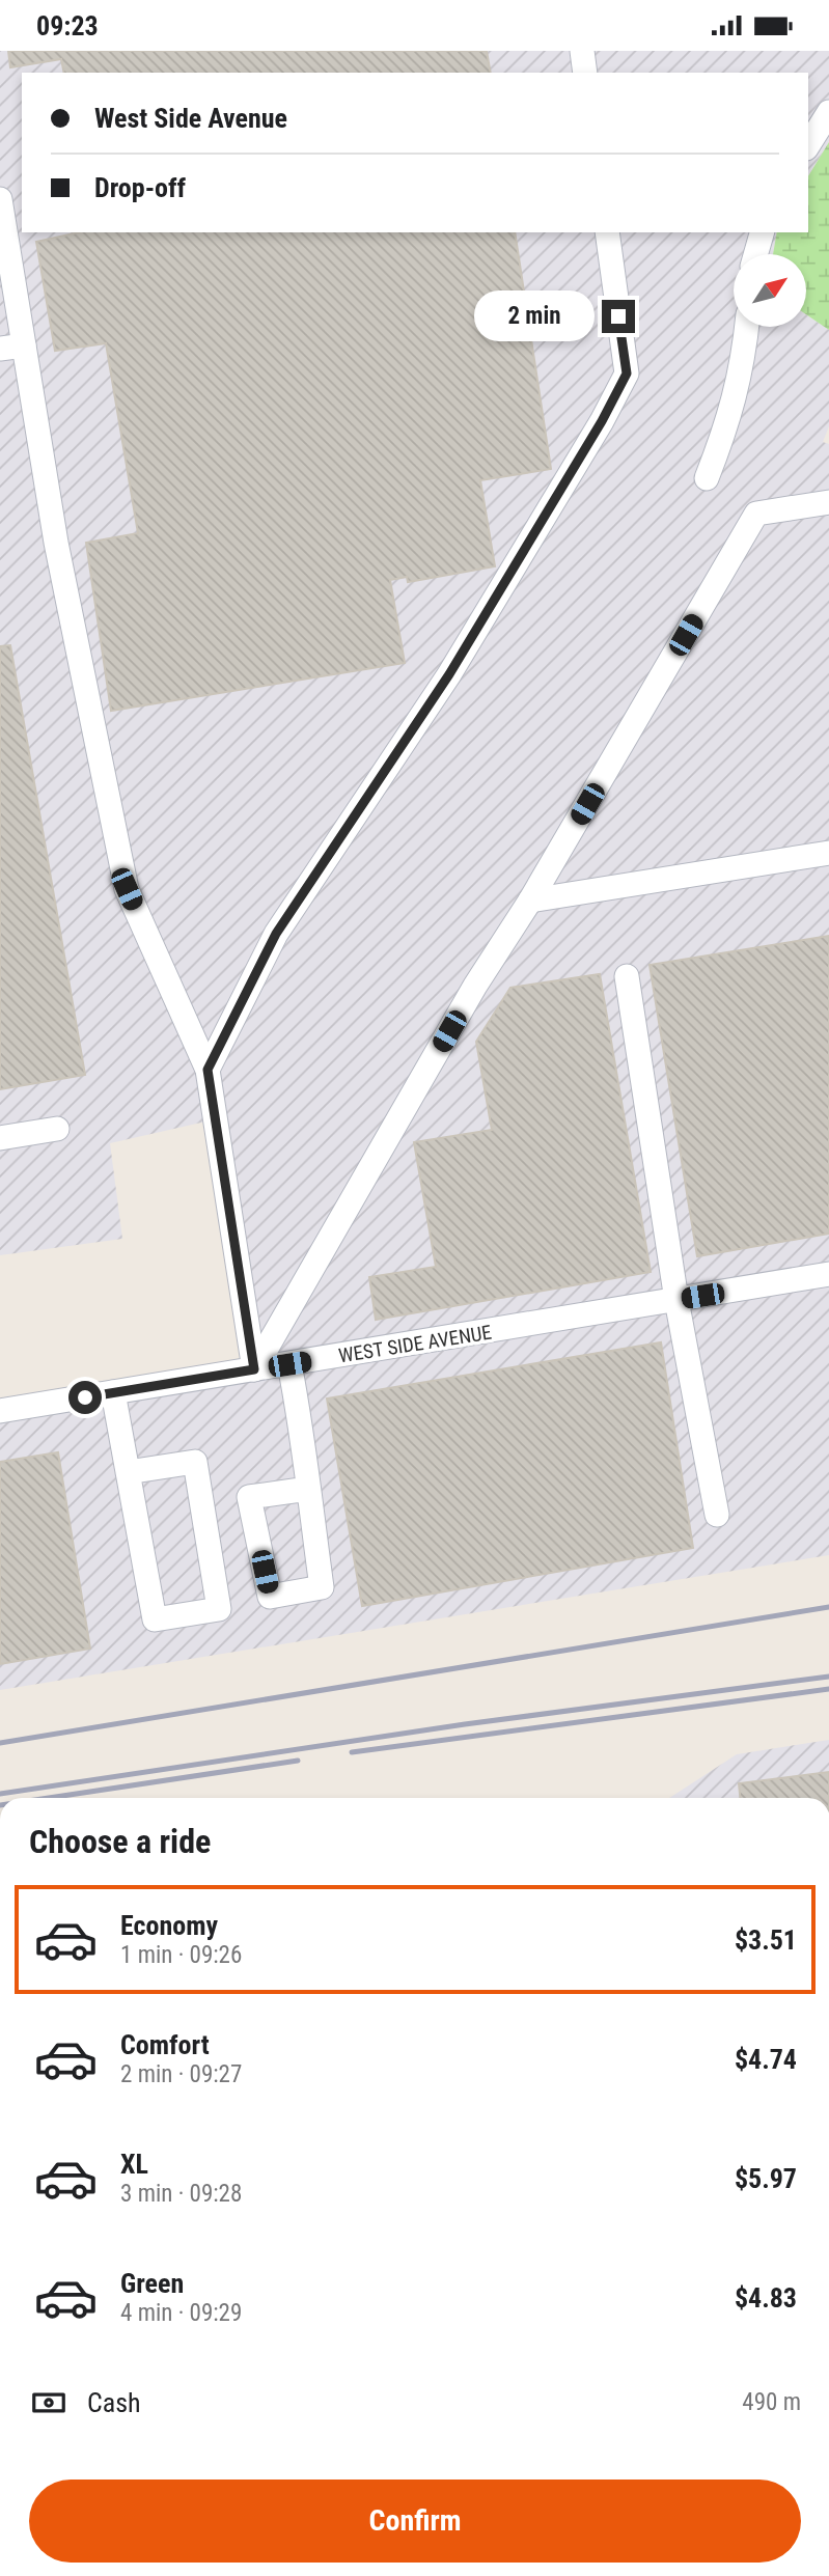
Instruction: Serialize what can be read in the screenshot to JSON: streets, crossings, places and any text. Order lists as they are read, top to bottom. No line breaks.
{"streets":{"street":["WEST SIDE AVENUE"]},"north":"top right","page":{"status":"09:23","banner":["West Side Avenue","Drop-off"],"bubble":"2 min","heading":"Choose a ride","list":[{"name":"Economy","note":"1 min · 09:26","value":"$3.51"},{"name":"Comfort","note":"2 min · 09:27","value":"$4.74"},{"name":"XL","note":"3 min · 09:28","value":"$5.97"},{"name":"Green","note":"4 min · 09:29","value":"$4.83"}],"pay":["Cash","490 m"],"buttons":"Confirm"}}
